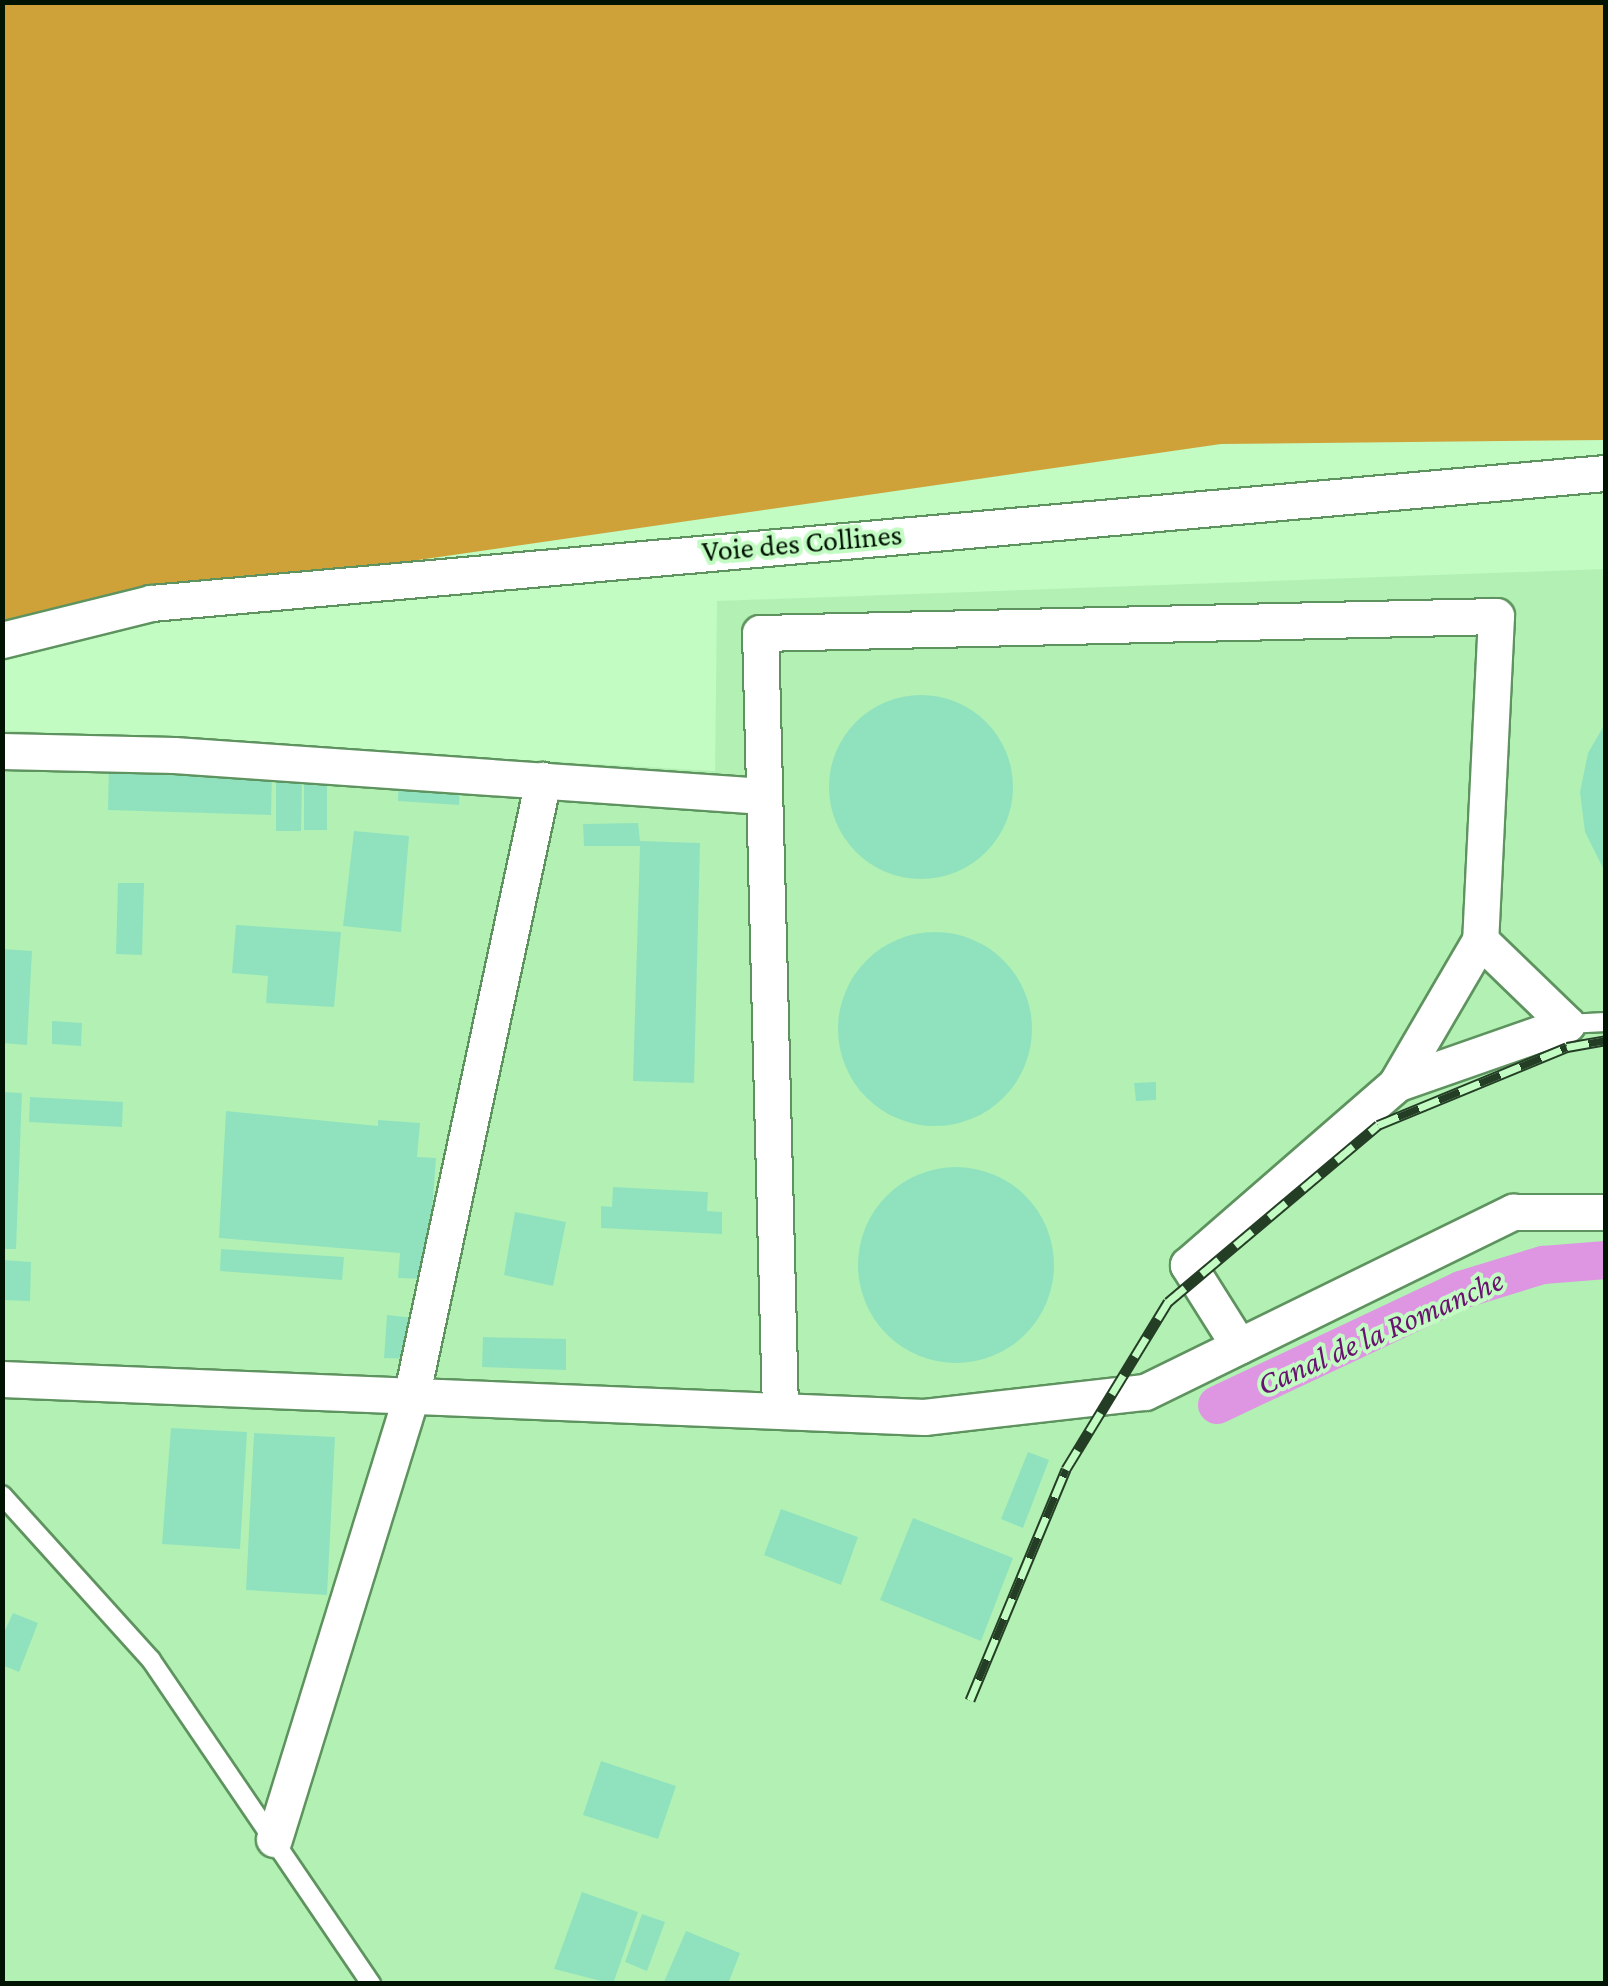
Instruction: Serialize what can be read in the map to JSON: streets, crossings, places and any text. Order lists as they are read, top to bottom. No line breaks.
{"streets":{"street":["Voie des Collines"]},"water":["Canal de la Romanche"]}
